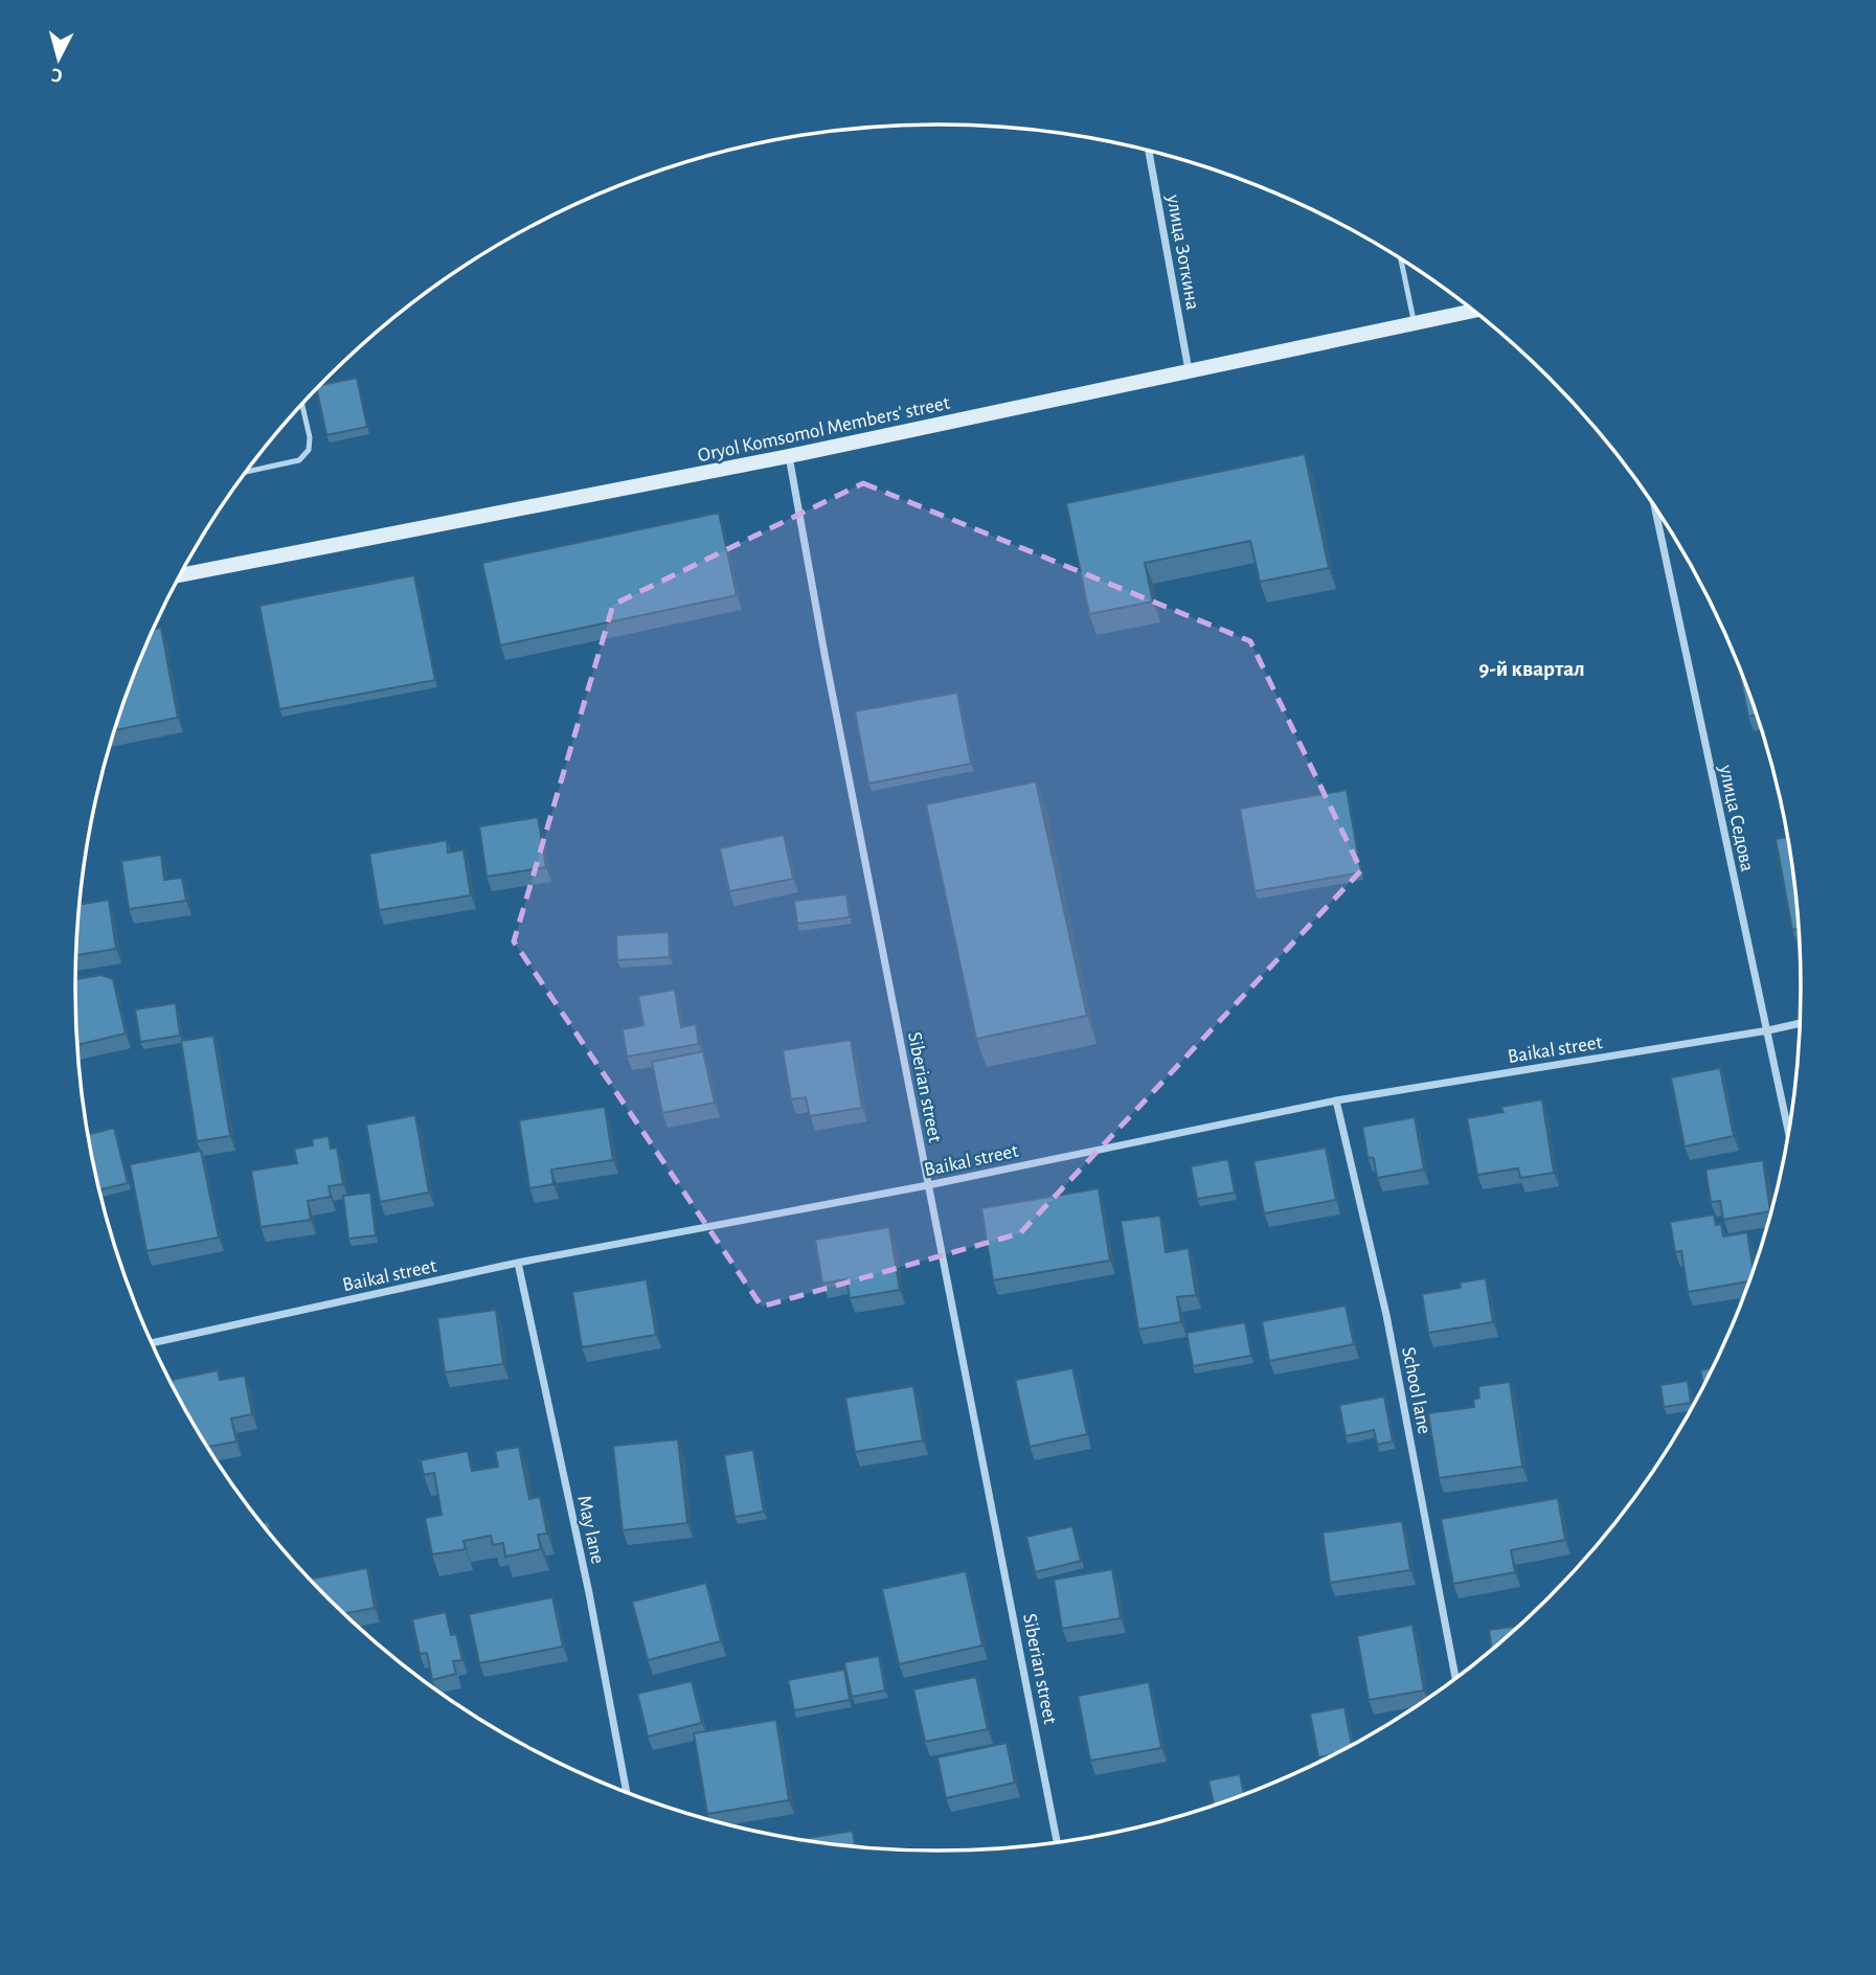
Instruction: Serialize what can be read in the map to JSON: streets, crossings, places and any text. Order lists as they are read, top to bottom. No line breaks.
{"streets":{"street":["улица Зоткина","Oryol Komsomol Members' street","улица Седова","Baikal street","Siberian street","School lane","May lane"]},"crossings":[["улица Зоткина","Oryol Komsomol Members' street"],["Oryol Komsomol Members' street","Siberian street"],["улица Седова","Baikal street"],["Baikal street","Siberian street"],["Baikal street","School lane"],["Baikal street","May lane"]],"districts":["9-й квартал"],"north":"bottom"}
